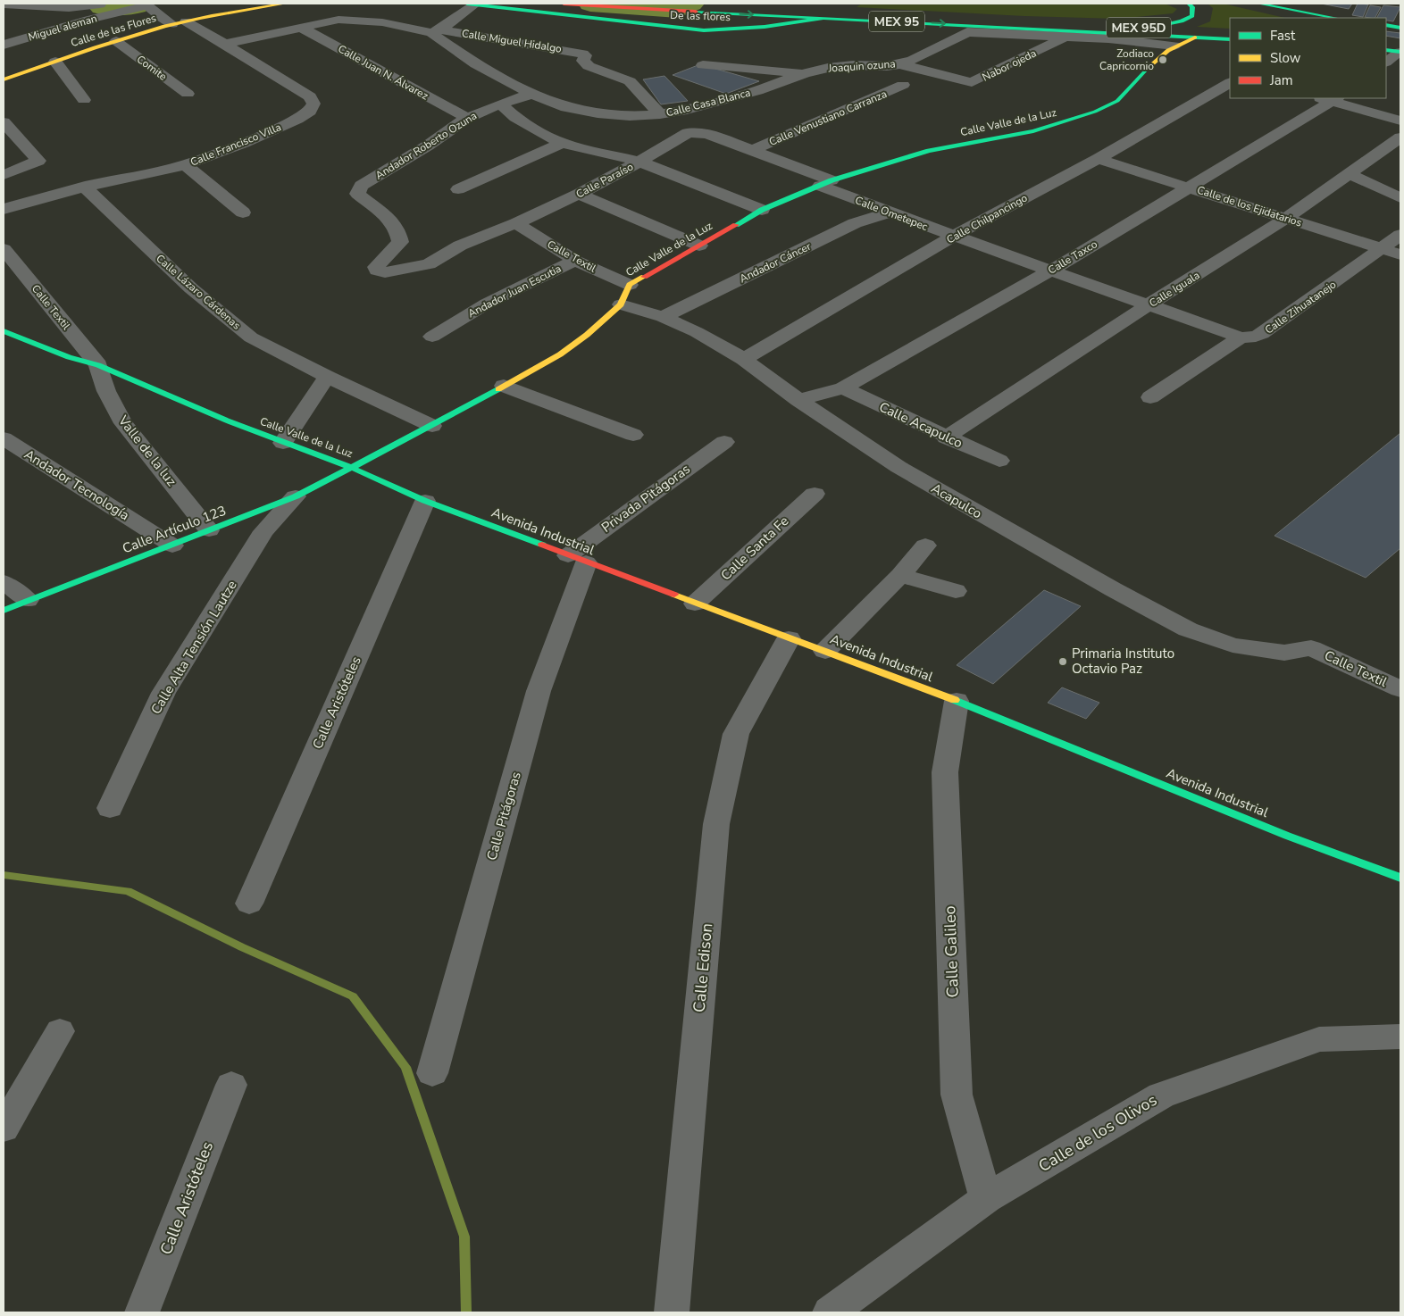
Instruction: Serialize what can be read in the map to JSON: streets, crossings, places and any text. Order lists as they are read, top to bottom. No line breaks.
{"streets":{"main road":["De las flores","MEX 95","MEX 95D","Calle de las Flores","Calle Valle de la Luz","Calle Artículo 123","Avenida Industrial"],"street":["Miguel aleman","Calle Miguel Hidalgo","Nabor ojeda","Joaquin ozuna","Comite","Calle Juan N. Álvarez","Calle Casa Blanca","Calle Venustiano Carranza","Calle Francisco Villa","Andador Roberto Ozuna","Calle Paraíso","Calle de los Ejidatarios","Calle Ometepec","Calle Chilpancingo","Calle Textil","Calle Taxco","Andador Cáncer","Calle Iguala","Andador Juan Escutia","Calle Lázaro Cárdenas","Calle Zihuatanejo","Calle Acapulco","Valle de la luz","Andador Tecnología","Privada Pitágoras","Acapulco","Calle Santa Fe","Calle Alta Tensión Lautze","Calle Aristóteles","Calle Pitágoras","Calle Galileo","Calle Edison","Calle de los Olivos"]},"crossings":[["De las flores","MEX 95"],["MEX 95","MEX 95D"],["MEX 95","Nabor ojeda"],["MEX 95","Joaquin ozuna"],["MEX 95","Calle Valle de la Luz"],["Miguel aleman","Calle Francisco Villa"],["MEX 95D","Nabor ojeda"],["MEX 95D","Joaquin ozuna"],["Calle de las Flores","Comite"],["Calle de las Flores","Calle Francisco Villa"],["Calle Miguel Hidalgo","Calle Casa Blanca"],["Nabor ojeda","Joaquin ozuna"],["Joaquin ozuna","Calle Casa Blanca"],["Calle Juan N. Álvarez","Andador Roberto Ozuna"],["Calle Casa Blanca","Andador Roberto Ozuna"],["Calle Venustiano Carranza","Calle Paraíso"],["Calle Valle de la Luz","Calle Paraíso"],["Calle Valle de la Luz","Calle Ometepec"],["Calle Valle de la Luz","Calle Textil"],["Calle Valle de la Luz","Calle Lázaro Cárdenas"],["Calle Valle de la Luz","Valle de la luz"],["Calle Valle de la Luz","Acapulco"],["Calle Valle de la Luz","Calle Artículo 123"],["Calle Valle de la Luz","Avenida Industrial"],["Calle Francisco Villa","Calle Lázaro Cárdenas"],["Andador Roberto Ozuna","Calle Paraíso"],["Calle Paraíso","Calle Ometepec"],["Calle Paraíso","Calle Textil"],["Calle de los Ejidatarios","Calle Chilpancingo"],["Calle de los Ejidatarios","Calle Taxco"],["Calle de los Ejidatarios","Calle Iguala"],["Calle de los Ejidatarios","Calle Zihuatanejo"],["Calle Ometepec","Calle Chilpancingo"],["Calle Ometepec","Calle Taxco"],["Calle Ometepec","Andador Cáncer"],["Calle Ometepec","Calle Iguala"],["Calle Ometepec","Calle Zihuatanejo"],["Calle Chilpancingo","Acapulco"],["Calle Textil","Andador Juan Escutia"],["Calle Textil","Valle de la luz"],["Calle Textil","Acapulco"],["Calle Taxco","Calle Acapulco"],["Calle Taxco","Acapulco"],["Andador Cáncer","Acapulco"],["Calle Iguala","Calle Acapulco"],["Valle de la luz","Calle Artículo 123"],["Andador Tecnología","Calle Artículo 123"],["Privada Pitágoras","Avenida Industrial"],["Privada Pitágoras","Calle Pitágoras"],["Calle Artículo 123","Avenida Industrial"],["Calle Artículo 123","Calle Alta Tensión Lautze"],["Avenida Industrial","Calle Santa Fe"],["Avenida Industrial","Calle Aristóteles"],["Avenida Industrial","Calle Pitágoras"],["Avenida Industrial","Calle Galileo"],["Avenida Industrial","Calle Edison"],["Calle Galileo","Calle de los Olivos"]],"places":["Zodiaco Capricornio","Primaria Instituto Octavio Paz"],"legend":["Fast","Slow","Jam"]}
